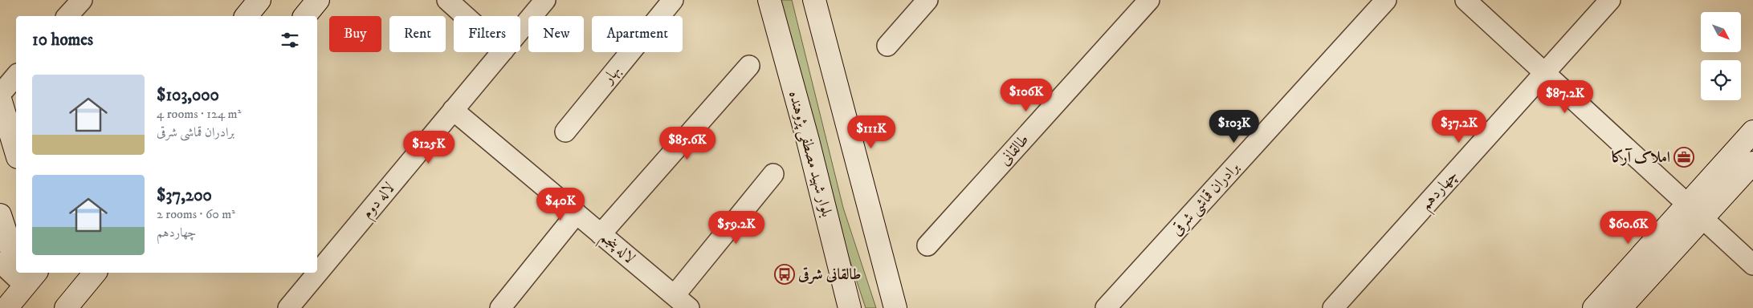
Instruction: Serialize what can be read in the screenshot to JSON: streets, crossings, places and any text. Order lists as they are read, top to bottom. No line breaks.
{"streets":{"main road":["بلوار شهید مصطفی پژوهنده"],"street":["بهار","طالقانی","چهاردهم","برادران قماشی شرقی","لاله دوم","لاله پنجم"]},"crossings":[["لاله دوم","لاله پنجم"]],"places":{"office":["املاک آرکا"],"bus stop":["طالقانی شرقی"]},"north":"bottom right","page":{"chip":["Buy","Rent","Filters","New","Apartment"],"heading":"10 homes","list":[{"name":"$103,000","note":"4 rooms · 124 m² · برادران قماشی شرقی"},{"name":"$37,200","note":"2 rooms · 60 m² · چهاردهم"}],"price":["$106K","$87.2K","$103K","$37.2K","$111K","$85.6K","$125K","$40K","$59.2K","$60.6K"]}}
